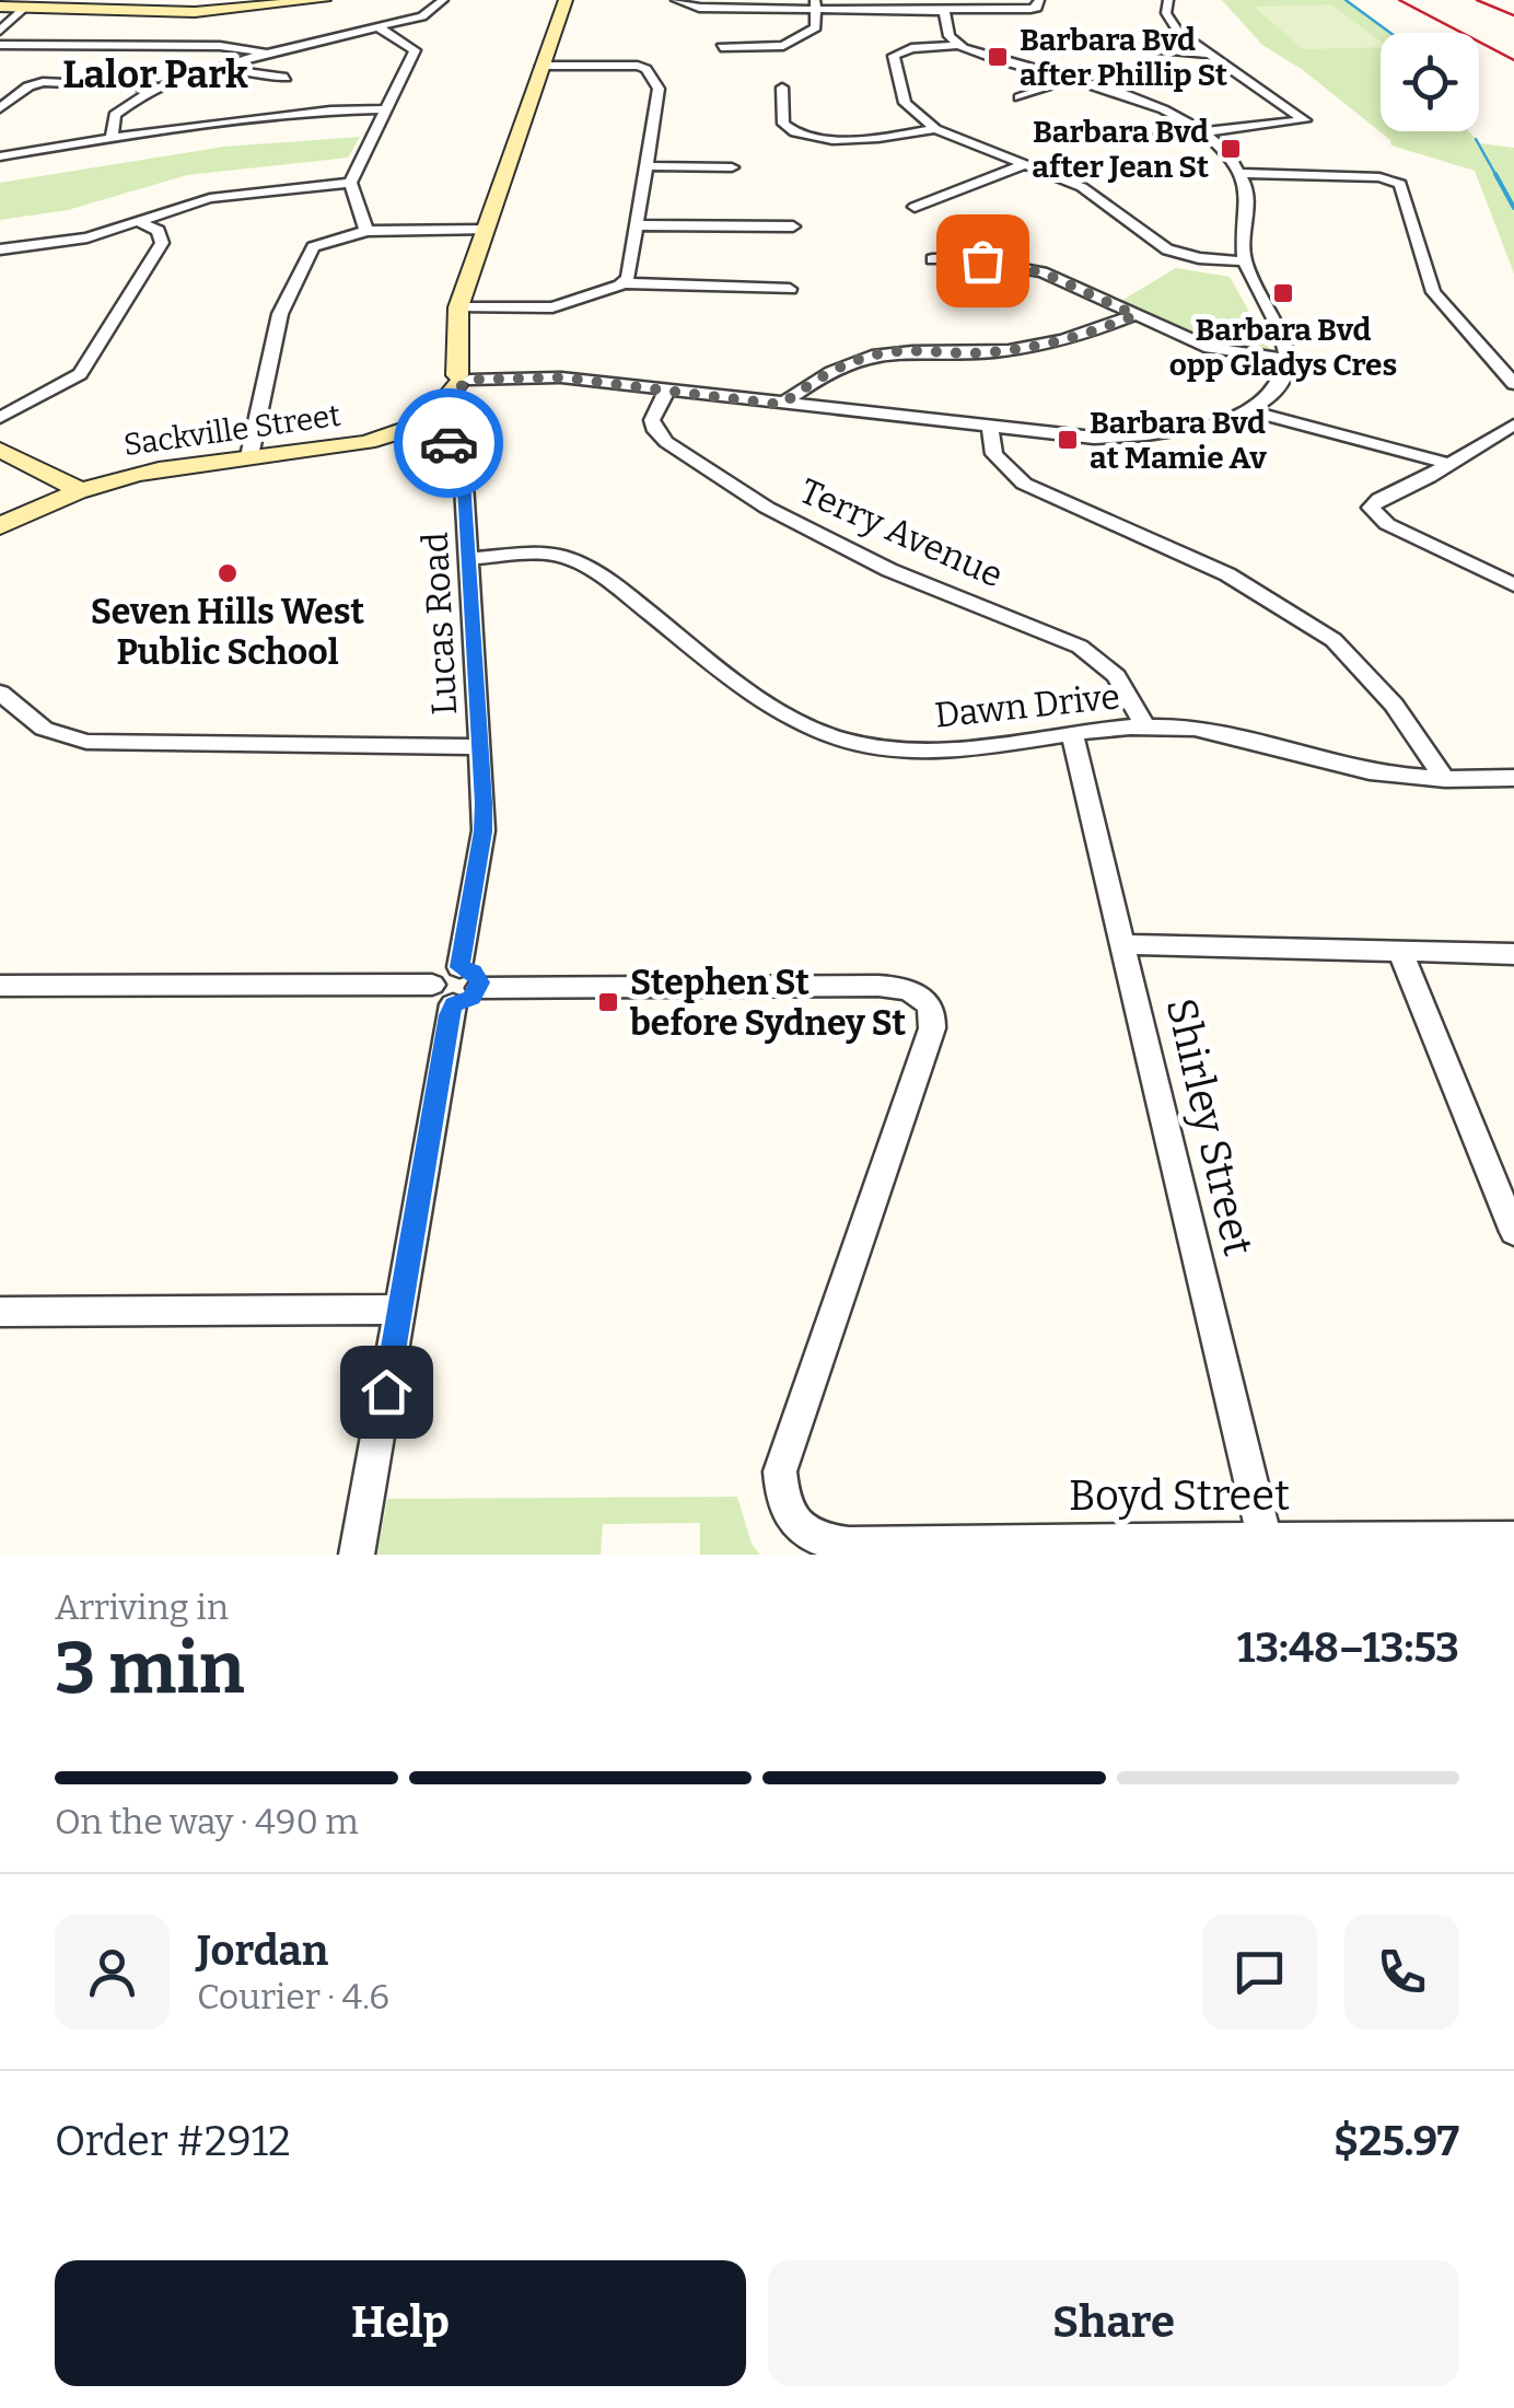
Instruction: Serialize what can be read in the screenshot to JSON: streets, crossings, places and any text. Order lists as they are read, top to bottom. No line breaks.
{"streets":{"street":["Sackville Street","Terry Avenue","Lucas Road","Dawn Drive","Shirley Street","Boyd Street"]},"crossings":[["Sackville Street","Lucas Road"],["Terry Avenue","Dawn Drive"],["Lucas Road","Dawn Drive"],["Dawn Drive","Shirley Street"],["Shirley Street","Boyd Street"]],"districts":["Lalor Park"],"places":{"transit":["Barbara Bvd after Phillip St","Barbara Bvd after Jean St","Barbara Bvd opp Gladys Cres","Barbara Bvd at Mamie Av","Stephen St before Sydney St"],"other":["Seven Hills West Public School"]},"page":{"heading":["3 min","Arriving in","13:48–13:53"],"panel":["Jordan","Courier · 4.6","Order #2912","$25.97"],"bar":"On the way · 490 m","buttons":["Help","Share"]}}
